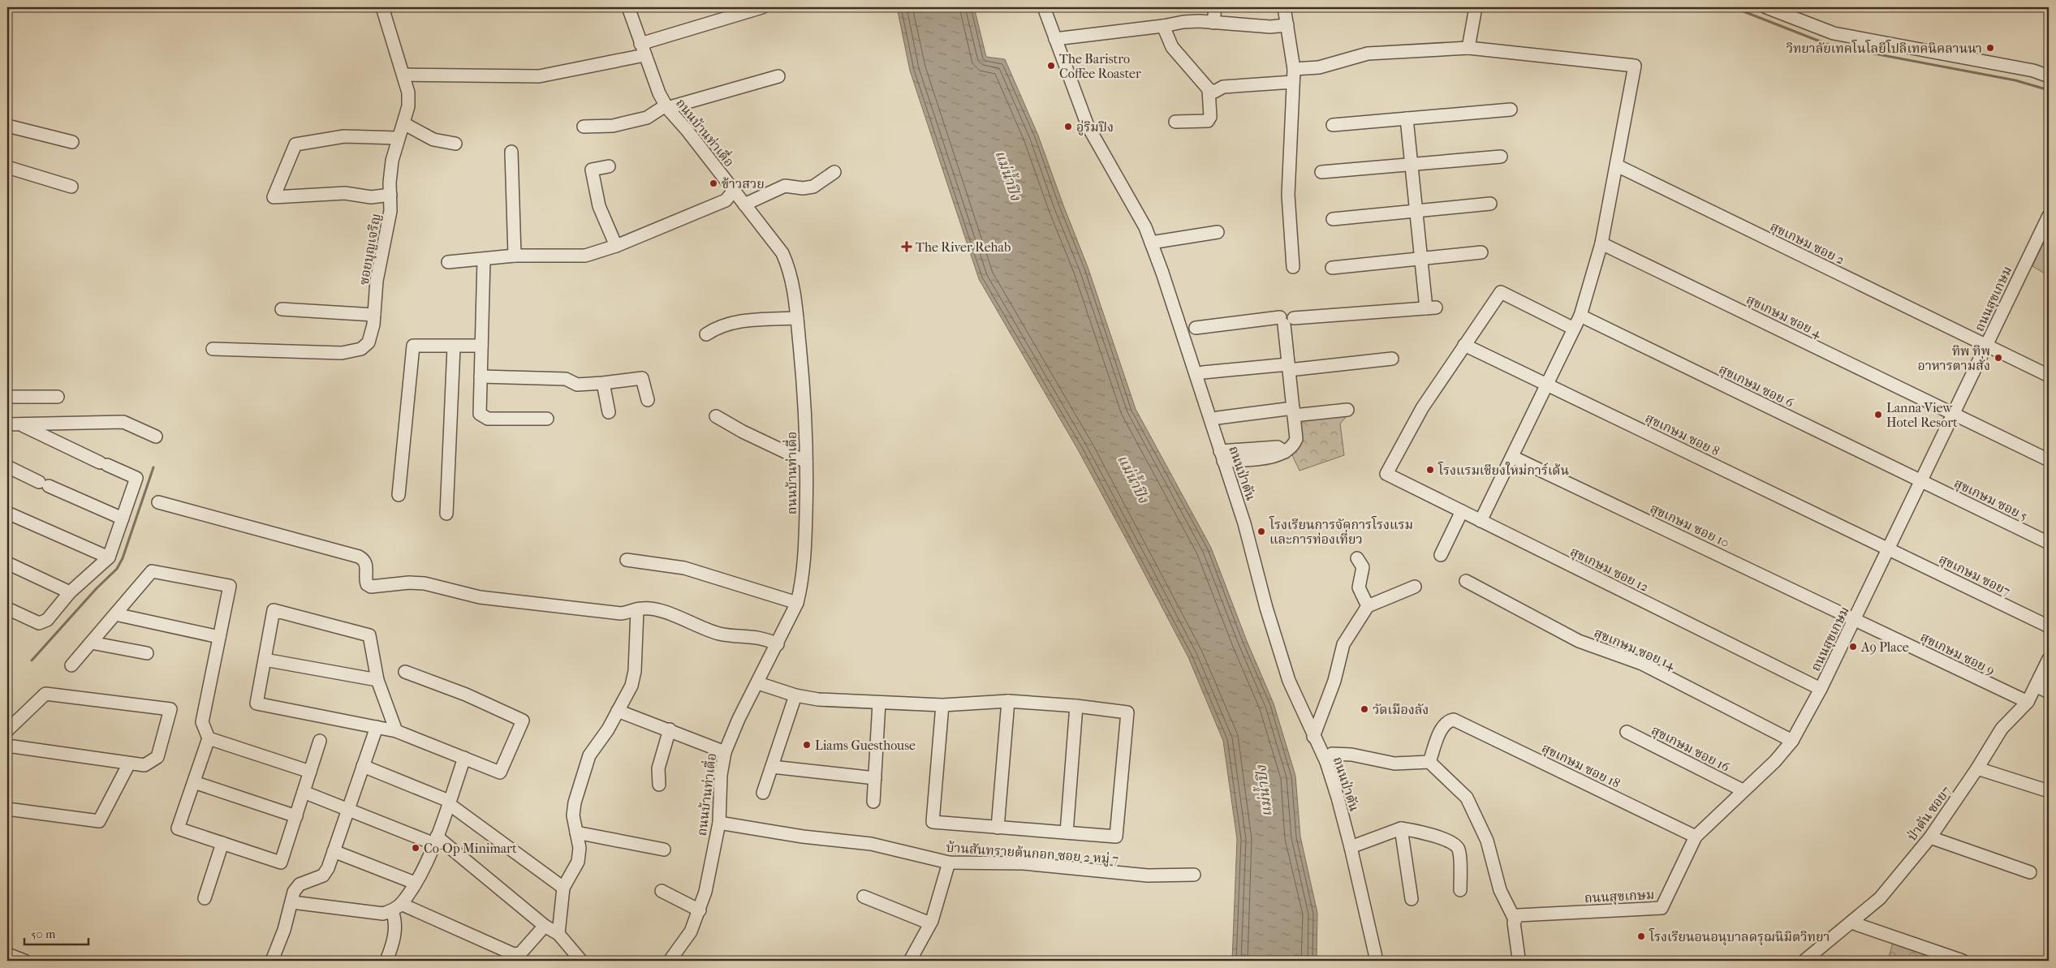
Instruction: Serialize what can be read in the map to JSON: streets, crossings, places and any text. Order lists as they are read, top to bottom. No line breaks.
{"streets":{"street":["ถนนบ้านท่าเดื่อ","สุขเกษม ซอย 2","ซอยบุญเจริญ","ถนนสุขเกษม","สุขเกษม ซอย 4","สุขเกษม ซอย 6","สุขเกษม ซอย 8","ถนนป่าตัน","สุขเกษม ซอย 5","สุขเกษม ซอย 10","สุขเกษม ซอย 12","สุขเกษม ซอย7","สุขเกษม ซอย 14","สุขเกษม ซอย 9","สุขเกษม ซอย 16","สุขเกษม ซอย 18","ป่าตัน ซอย7","บ้านสันทรายต้นกอก ซอย 2 หมู่ 7"]},"crossings":[["ถนนบ้านท่าเดื่อ","บ้านสันทรายต้นกอก ซอย 2 หมู่ 7"],["สุขเกษม ซอย 2","ถนนสุขเกษม"],["ถนนสุขเกษม","สุขเกษม ซอย 4"],["ถนนสุขเกษม","สุขเกษม ซอย 6"],["ถนนสุขเกษม","สุขเกษม ซอย 8"],["ถนนสุขเกษม","สุขเกษม ซอย 5"],["ถนนสุขเกษม","สุขเกษม ซอย 10"],["ถนนสุขเกษม","สุขเกษม ซอย 12"],["ถนนสุขเกษม","สุขเกษม ซอย7"],["ถนนสุขเกษม","สุขเกษม ซอย 14"],["ถนนสุขเกษม","สุขเกษม ซอย 9"],["ถนนสุขเกษม","สุขเกษม ซอย 16"],["ถนนสุขเกษม","สุขเกษม ซอย 18"],["สุขเกษม ซอย 6","สุขเกษม ซอย 5"],["สุขเกษม ซอย 8","สุขเกษม ซอย 12"],["สุขเกษม ซอย 8","สุขเกษม ซอย7"],["สุขเกษม ซอย 10","สุขเกษม ซอย 9"],["สุขเกษม ซอย 9","ป่าตัน ซอย7"]],"water":["แม่น้ำปิง"],"places":{"other":["วิทยาลัยเทคโนโลยีโปลิเทคนิคลานนา","The Baristro Coffee Roaster","อู่ริมปิง","ข้าวสวย","ทิพ ทิพ อาหารตามสั่ง","Lanna View Hotel Resort","โรงแรมเชียงใหม่การ์เด้น","โรงเรียนการจัดการโรงแรม และการท่องเที่ยว","A9 Place","วัดเมืองลัง","Liams Guesthouse","Co-Op Minimart","โรงเรียนอนอนุบาลดรุฌนิมิตวิทยา"],"health":["The River Rehab"]},"scale_bar":"50 m"}
